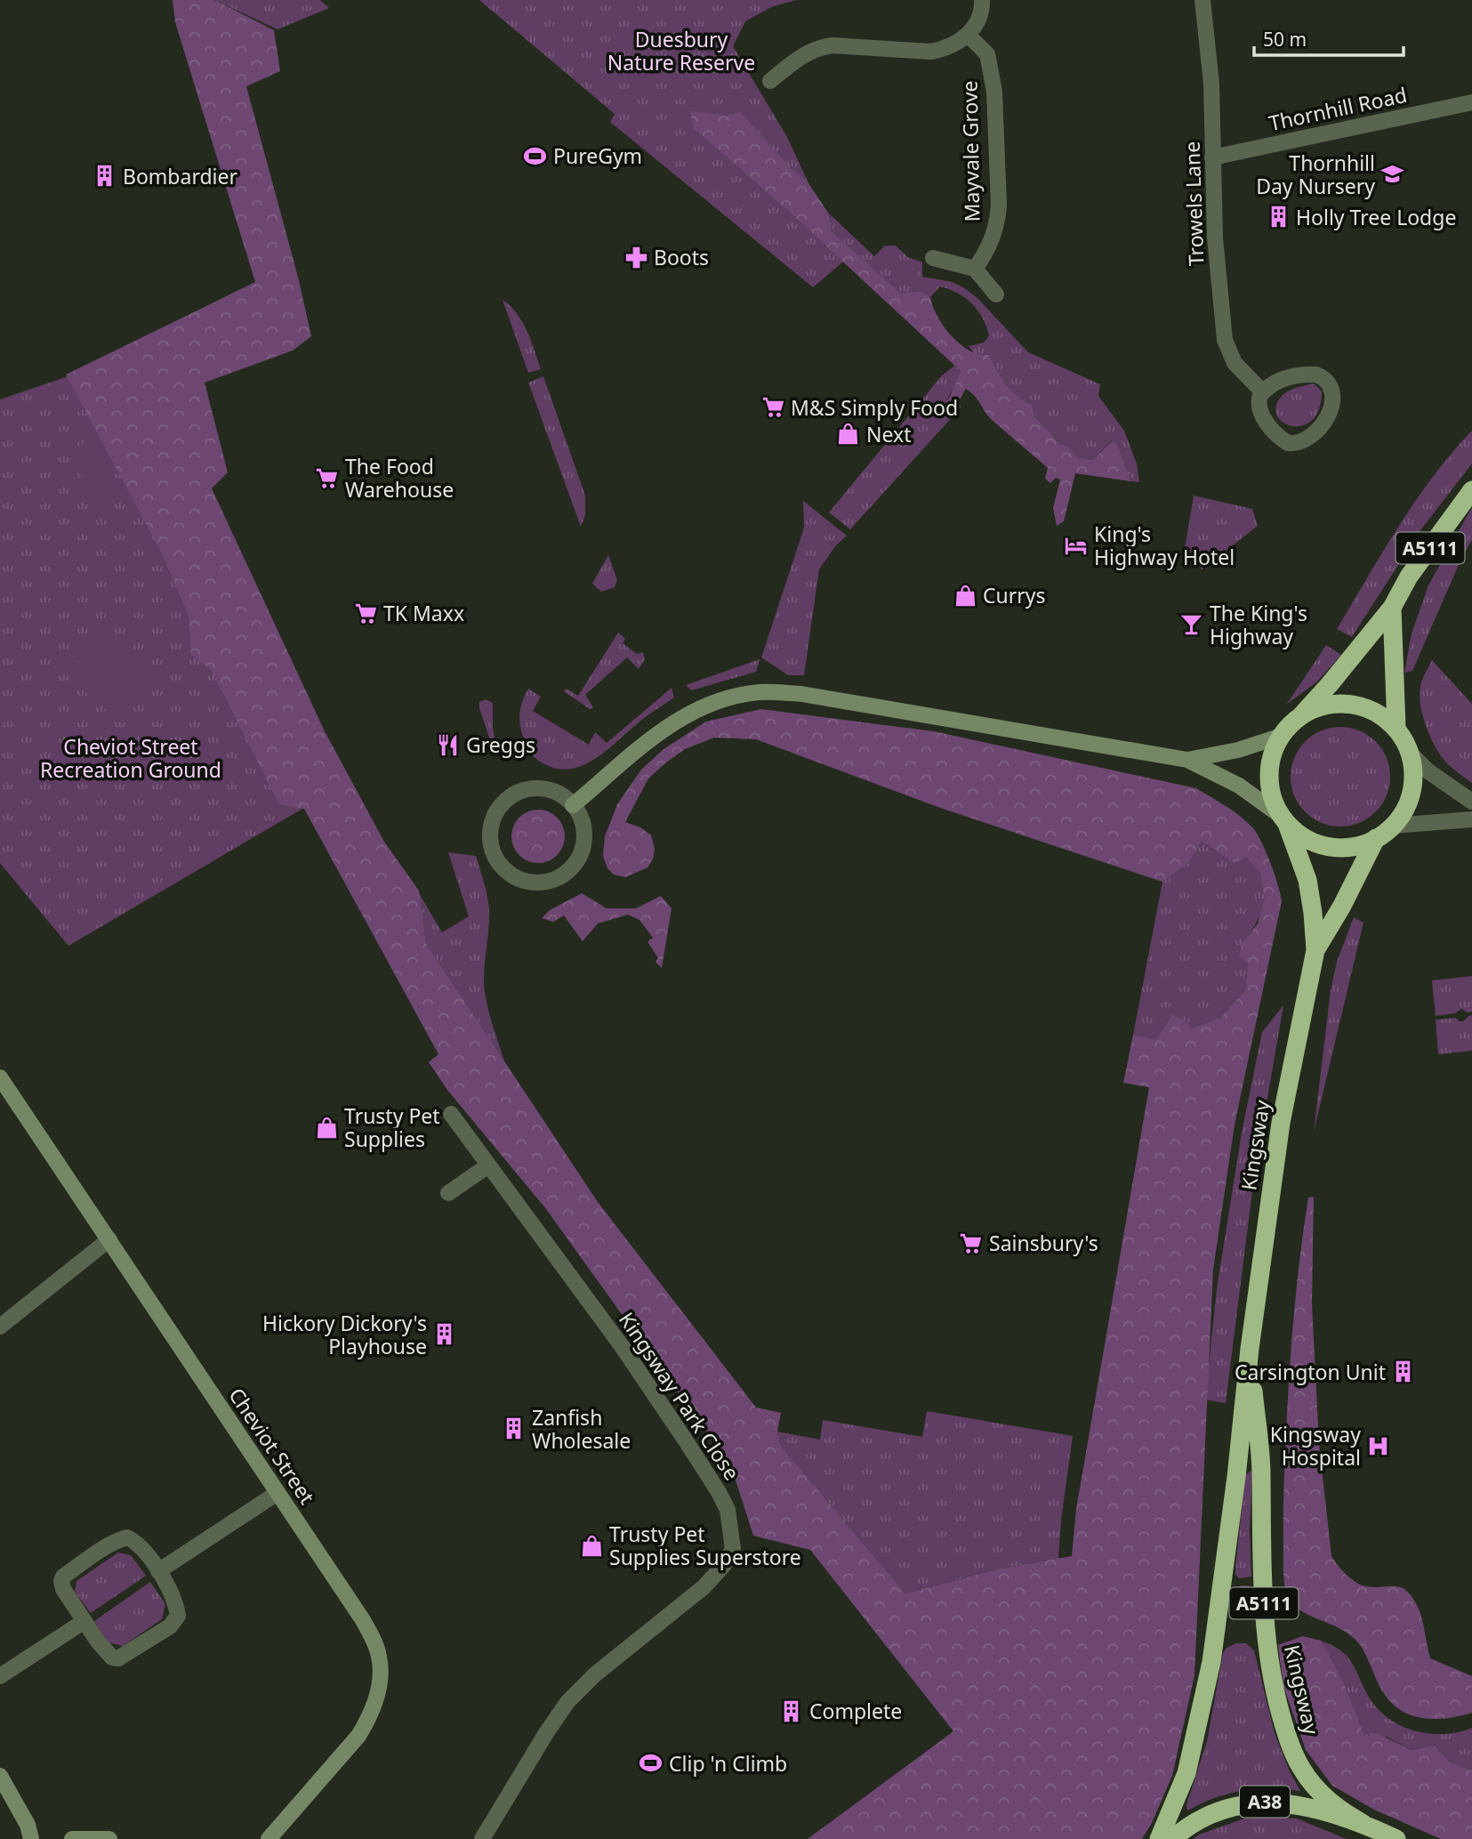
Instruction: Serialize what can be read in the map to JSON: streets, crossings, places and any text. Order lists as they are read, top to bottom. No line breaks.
{"streets":{"highway":["A5111","Kingsway","A38"],"street":["Thornhill Road","Mayvale Grove","Trowels Lane","Kingsway Park Close","Cheviot Street"]},"crossings":[["Thornhill Road","Trowels Lane"],["A5111","Kingsway"],["Kingsway","A38"]],"parks":["Duesbury Nature Reserve","Cheviot Street Recreation Ground"],"places":{"sports":["PureGym","Clip 'n Climb"],"school or university":["Thornhill Day Nursery"],"building":["Bombardier","Holly Tree Lodge","Hickory Dickory's Playhouse","Carsington Unit","Zanfish Wholesale","Complete"],"pharmacy":["Boots"],"supermarket":["M&S Simply Food","The Food Warehouse","TK Maxx","Sainsbury's"],"shop":["Next","Currys","Trusty Pet Supplies","Trusty Pet Supplies Superstore"],"hotel":["King's Highway Hotel"],"bar":["The King's Highway"],"restaurant":["Greggs"],"hospital":["Kingsway Hospital"]},"scale_bar":"50 m"}
